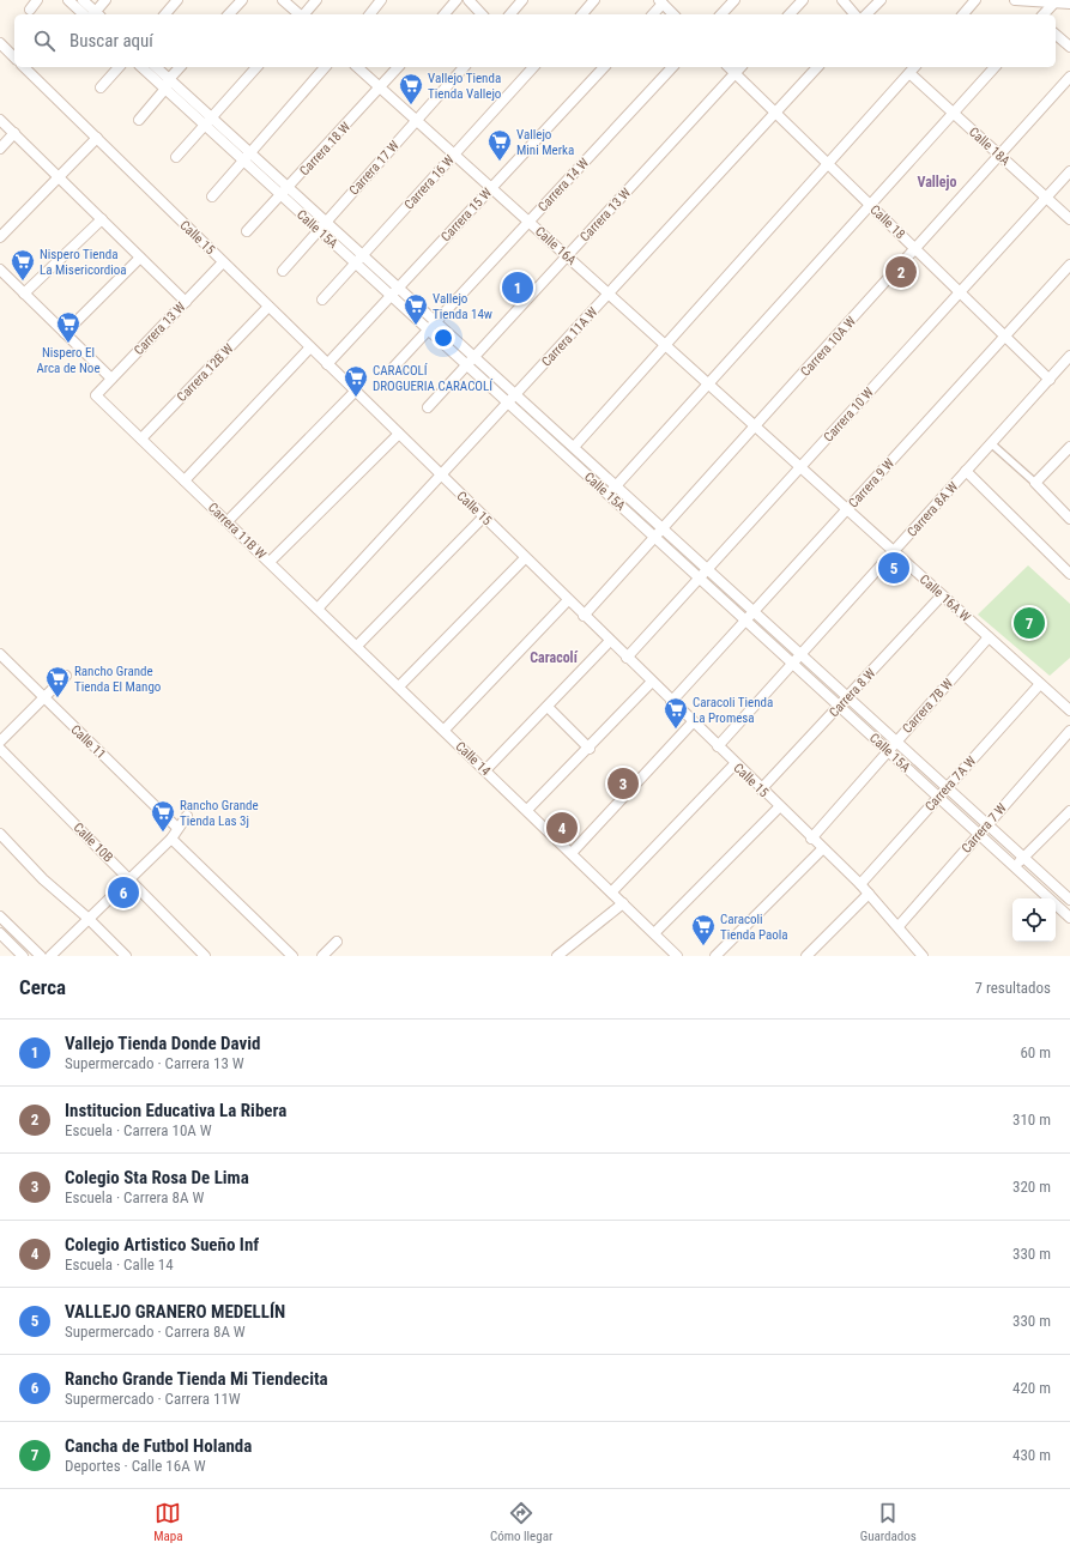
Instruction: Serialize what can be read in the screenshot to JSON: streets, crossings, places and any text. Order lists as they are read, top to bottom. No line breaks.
{"streets":{"street":["Calle 18A","Carrera 18 W","Carrera 17 W","Carrera 16 W","Carrera 14 W","Carrera 15 W","Carrera 13 W","Calle 18","Calle 15A","Calle 15","Calle 16A","Carrera 11A W","Carrera 10A W","Carrera 12B W","Carrera 10 W","Carrera 9 W","Carrera 8A W","Carrera 11B W","Calle 16A W","Carrera 8 W","Carrera 7B W","Calle 11","Calle 14","Carrera 7A W","Carrera 7 W","Calle 10B"]},"crossings":[["Calle 18A","Carrera 10A W"],["Calle 18A","Carrera 10 W"],["Carrera 18 W","Calle 15A"],["Carrera 18 W","Calle 16A"],["Carrera 17 W","Calle 15A"],["Carrera 17 W","Calle 16A"],["Carrera 16 W","Calle 15A"],["Carrera 16 W","Calle 16A"],["Carrera 14 W","Calle 15A"],["Carrera 14 W","Calle 16A"],["Carrera 15 W","Calle 15A"],["Carrera 15 W","Calle 15"],["Carrera 15 W","Calle 16A"],["Carrera 13 W","Calle 18"],["Carrera 13 W","Calle 15A"],["Carrera 13 W","Calle 15"],["Carrera 13 W","Calle 16A"],["Carrera 13 W","Carrera 11B W"],["Calle 18","Carrera 11A W"],["Calle 18","Carrera 10A W"],["Calle 18","Carrera 10 W"],["Calle 18","Carrera 9 W"],["Calle 18","Carrera 8A W"],["Calle 15A","Carrera 11A W"],["Calle 15A","Carrera 10A W"],["Calle 15A","Carrera 10 W"],["Calle 15A","Carrera 9 W"],["Calle 15A","Carrera 8A W"],["Calle 15A","Carrera 8 W"],["Calle 15A","Carrera 7B W"],["Calle 15A","Carrera 7A W"],["Calle 15A","Carrera 7 W"],["Calle 15","Carrera 11A W"],["Calle 15","Carrera 10A W"],["Calle 15","Carrera 12B W"],["Calle 15","Carrera 10 W"],["Calle 15","Carrera 9 W"],["Calle 15","Carrera 8A W"],["Calle 15","Carrera 11B W"],["Calle 15","Carrera 8 W"],["Calle 15","Carrera 7B W"],["Calle 15","Carrera 7A W"],["Calle 15","Carrera 7 W"],["Calle 16A","Carrera 11A W"],["Calle 16A","Carrera 10A W"],["Calle 16A","Calle 16A W"],["Carrera 11A W","Calle 14"],["Carrera 10A W","Calle 16A W"],["Carrera 12B W","Carrera 11B W"],["Carrera 10 W","Calle 16A W"],["Carrera 9 W","Calle 16A W"],["Carrera 8A W","Calle 16A W"],["Carrera 11B W","Calle 14"],["Calle 16A W","Carrera 8 W"],["Calle 16A W","Carrera 7B W"],["Calle 16A W","Carrera 7A W"]],"districts":["Vallejo","Caracolí"],"places":{"supermarket":["Vallejo Tienda Tienda Vallejo","Vallejo Mini Merka","Nispero Tienda La Misericordioa","Vallejo Tienda 14w","Nispero El Arca de Noe","CARACOLÍ DROGUERIA CARACOLÍ","Rancho Grande Tienda El Mango","Caracoli Tienda La Promesa","Rancho Grande Tienda Las 3j","Caracoli Tienda Paola"]},"page":{"search":"Buscar aquí","pins":["2","1","5","7","3","4","6"],"heading":["Cerca","7 resultados"],"list":[{"mark":"1","name":"Vallejo Tienda Donde David","note":"Supermercado · Carrera 13 W","value":"60 m"},{"mark":"2","name":"Institucion Educativa La Ribera","note":"Escuela · Carrera 10A W","value":"310 m"},{"mark":"3","name":"Colegio Sta Rosa De Lima","note":"Escuela · Carrera 8A W","value":"320 m"},{"mark":"4","name":"Colegio Artistico Sueño Inf","note":"Escuela · Calle 14","value":"330 m"},{"mark":"5","name":"VALLEJO GRANERO MEDELLÍN","note":"Supermercado · Carrera 8A W","value":"330 m"},{"mark":"6","name":"Rancho Grande Tienda Mi Tiendecita","note":"Supermercado · Carrera 11W","value":"420 m"},{"mark":"7","name":"Cancha de Futbol Holanda","note":"Deportes · Calle 16A W","value":"430 m"}],"nav":["Mapa","Cómo llegar","Guardados"]}}
